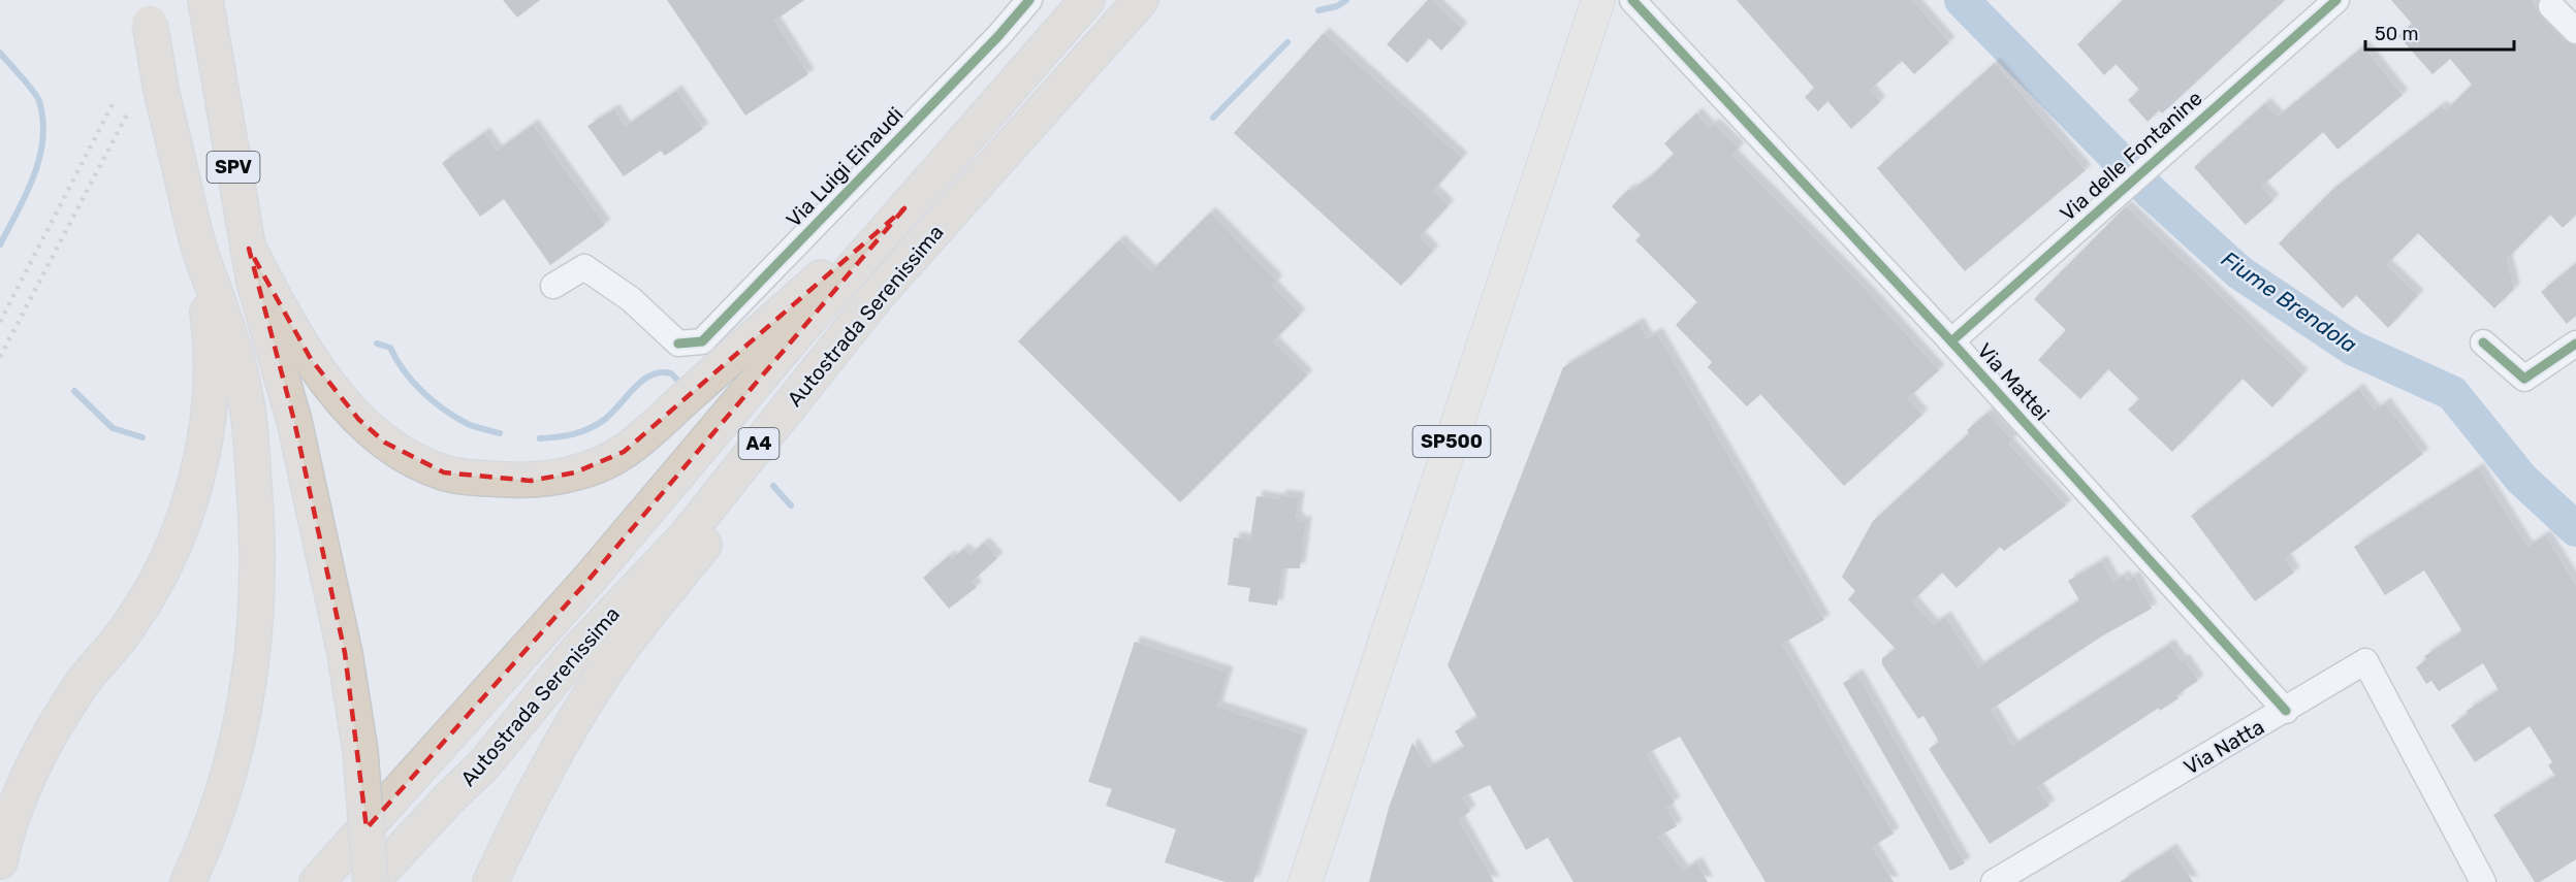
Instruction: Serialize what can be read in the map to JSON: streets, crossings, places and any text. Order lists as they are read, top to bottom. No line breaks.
{"streets":{"highway":["SPV","Autostrada Serenissima","A4"],"main road":["SP500"],"street":["Via delle Fontanine","Via Luigi Einaudi","Via Mattei","Via Natta"]},"crossings":[["Via delle Fontanine","Via Mattei"],["Via Mattei","Via Natta"]],"water":["Fiume Brendola"],"scale_bar":"50 m"}
